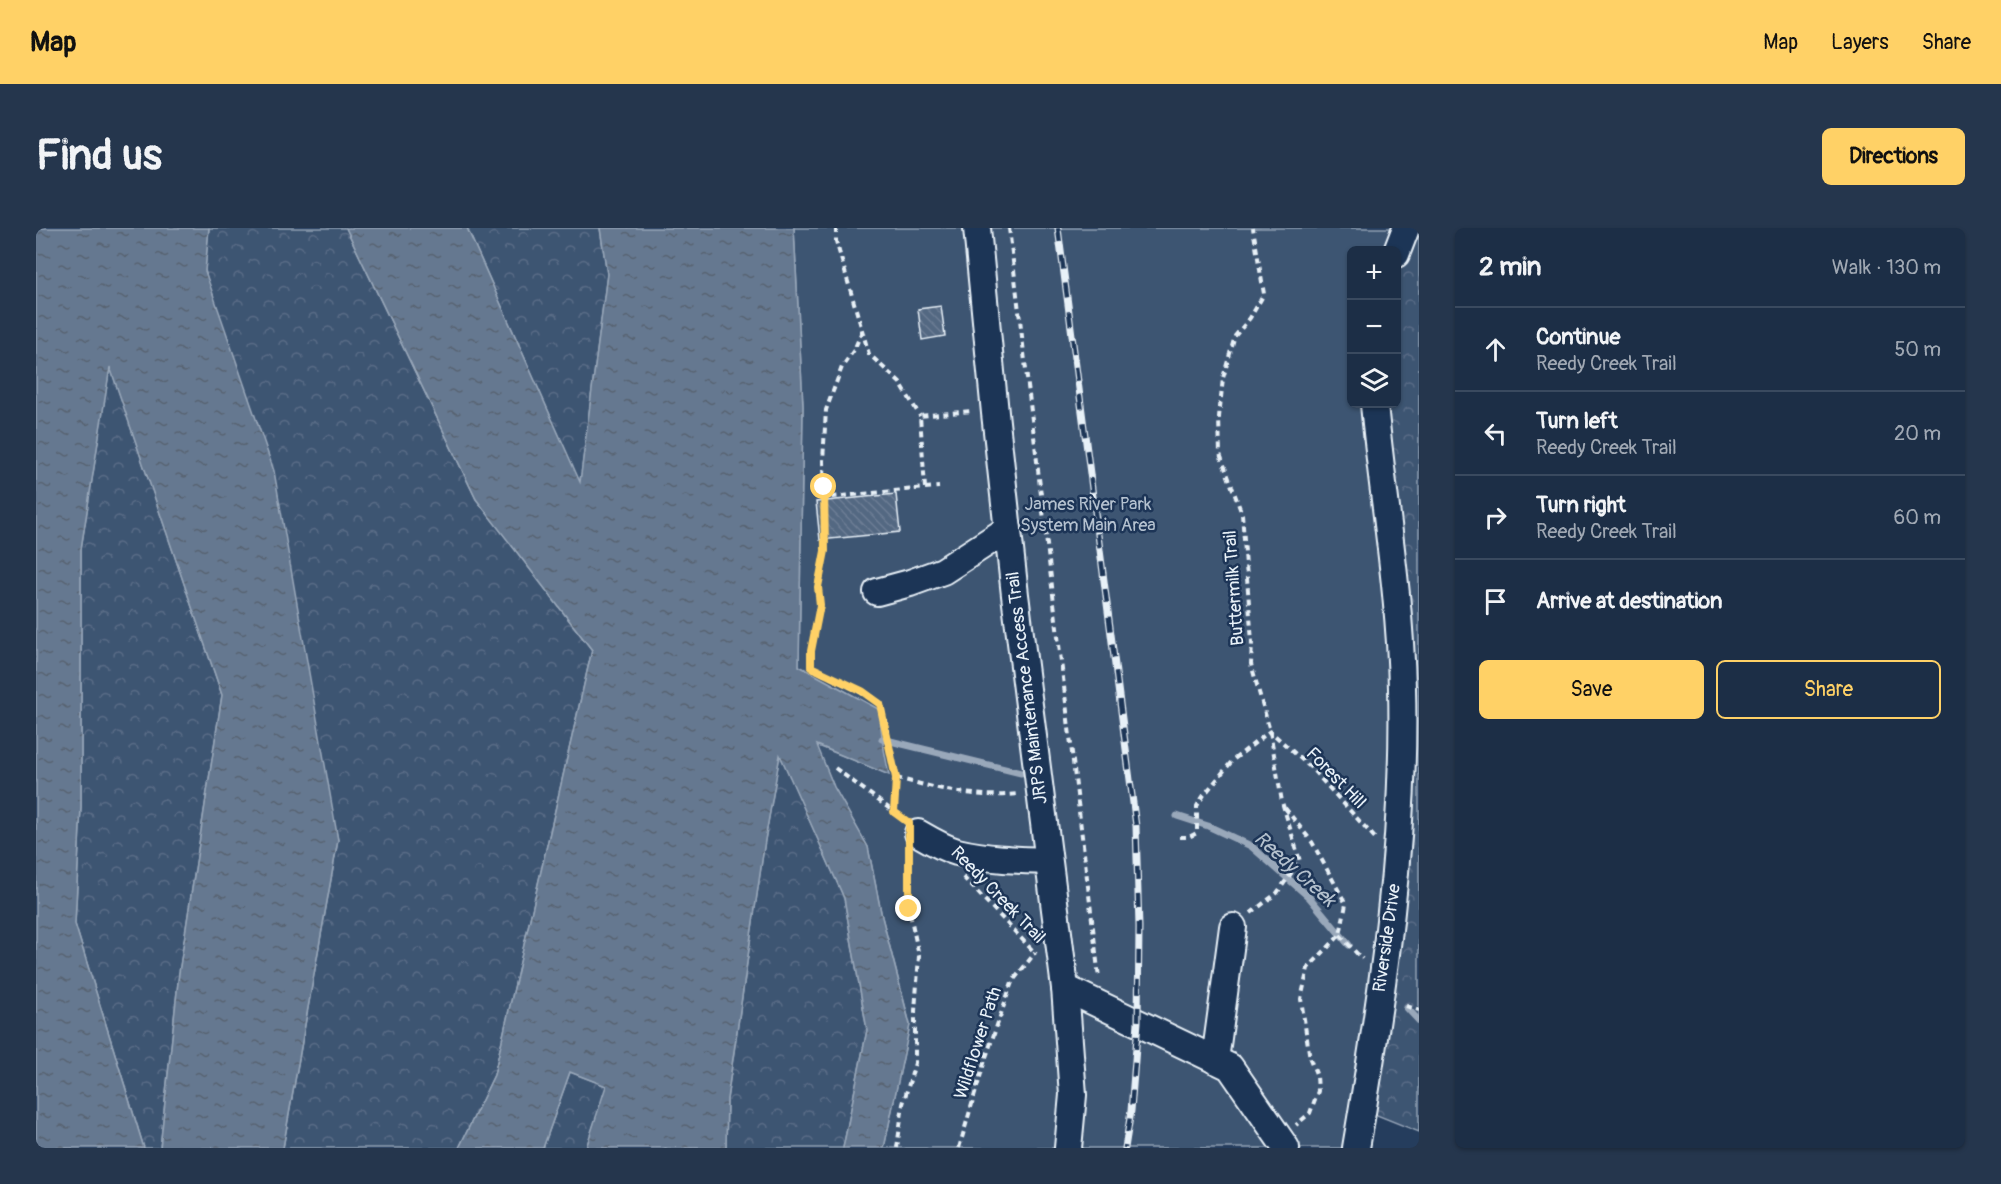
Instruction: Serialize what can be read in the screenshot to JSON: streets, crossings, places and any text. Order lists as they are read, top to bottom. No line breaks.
{"streets":{"street":["JRPS Maintenance Access Trail","Riverside Drive"],"path":["Buttermilk Trail","Forest Hill","Reedy Creek Trail","Wildflower Path"]},"crossings":[["Buttermilk Trail","Forest Hill"],["JRPS Maintenance Access Trail","Reedy Creek Trail"],["Reedy Creek Trail","Wildflower Path"]],"water":["Reedy Creek"],"parks":["James River Park System Main Area"],"page":{"header":"Map","nav":["Map","Layers","Share"],"buttons":["Directions",["Save","Share"]],"title":"Find us","heading":["2 min","Walk · 130 m"],"map_buttons":["+","−"],"list":[["Continue","Reedy Creek Trail","50 m"],["Turn left","Reedy Creek Trail","20 m"],["Turn right","Reedy Creek Trail","60 m"],"Arrive at destination"]}}
